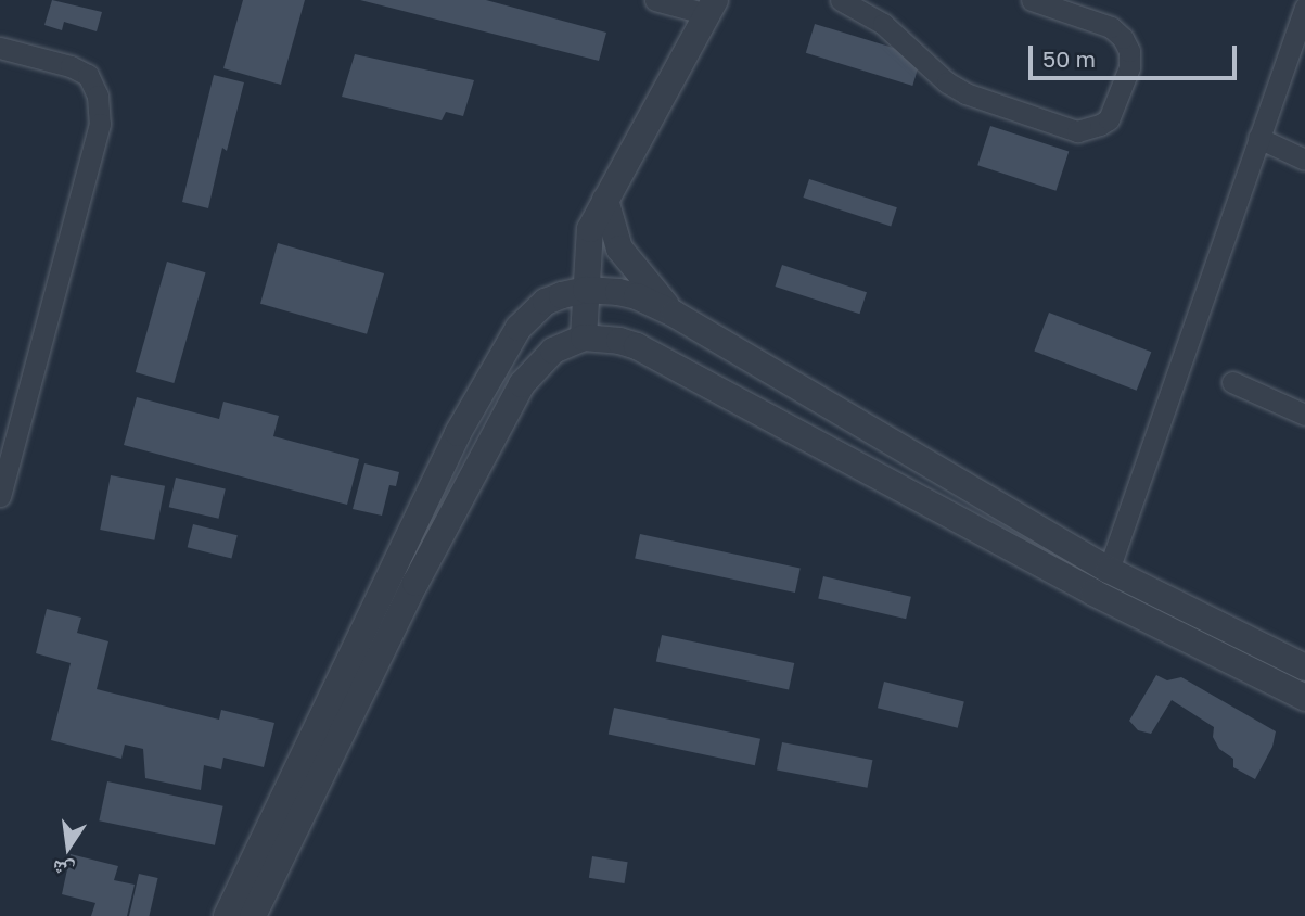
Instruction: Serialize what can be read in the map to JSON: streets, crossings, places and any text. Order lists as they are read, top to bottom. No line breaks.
{"scale_bar":"50 m","north":"bottom"}
